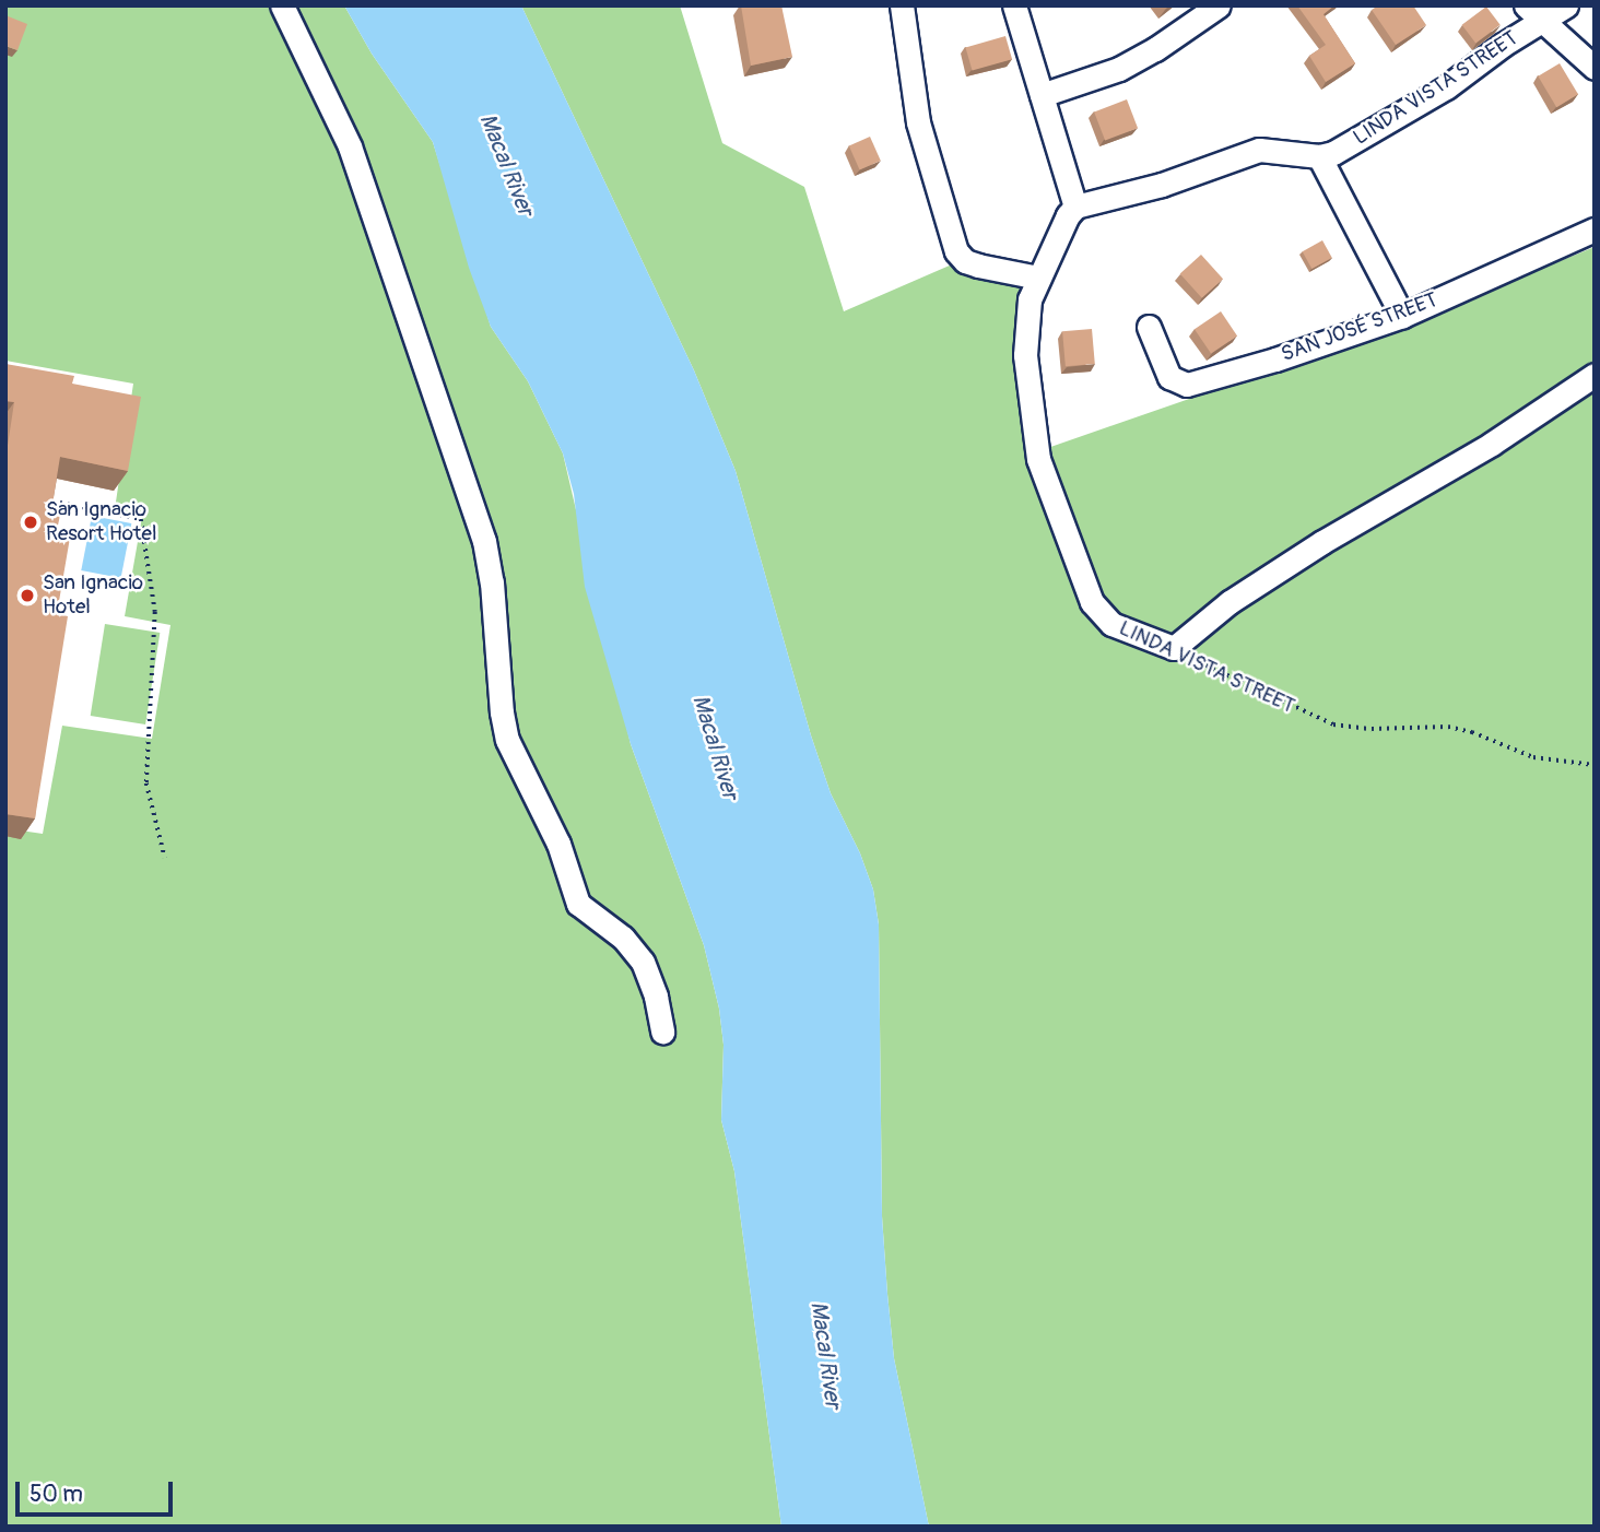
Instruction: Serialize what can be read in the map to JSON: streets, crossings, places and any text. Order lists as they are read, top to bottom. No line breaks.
{"streets":{"street":["LINDA VISTA STREET","SAN JOSÉ STREET"]},"water":["Macal River"],"places":["San Ignacio Resort Hotel","San Ignacio Hotel"],"scale_bar":"50 m"}
